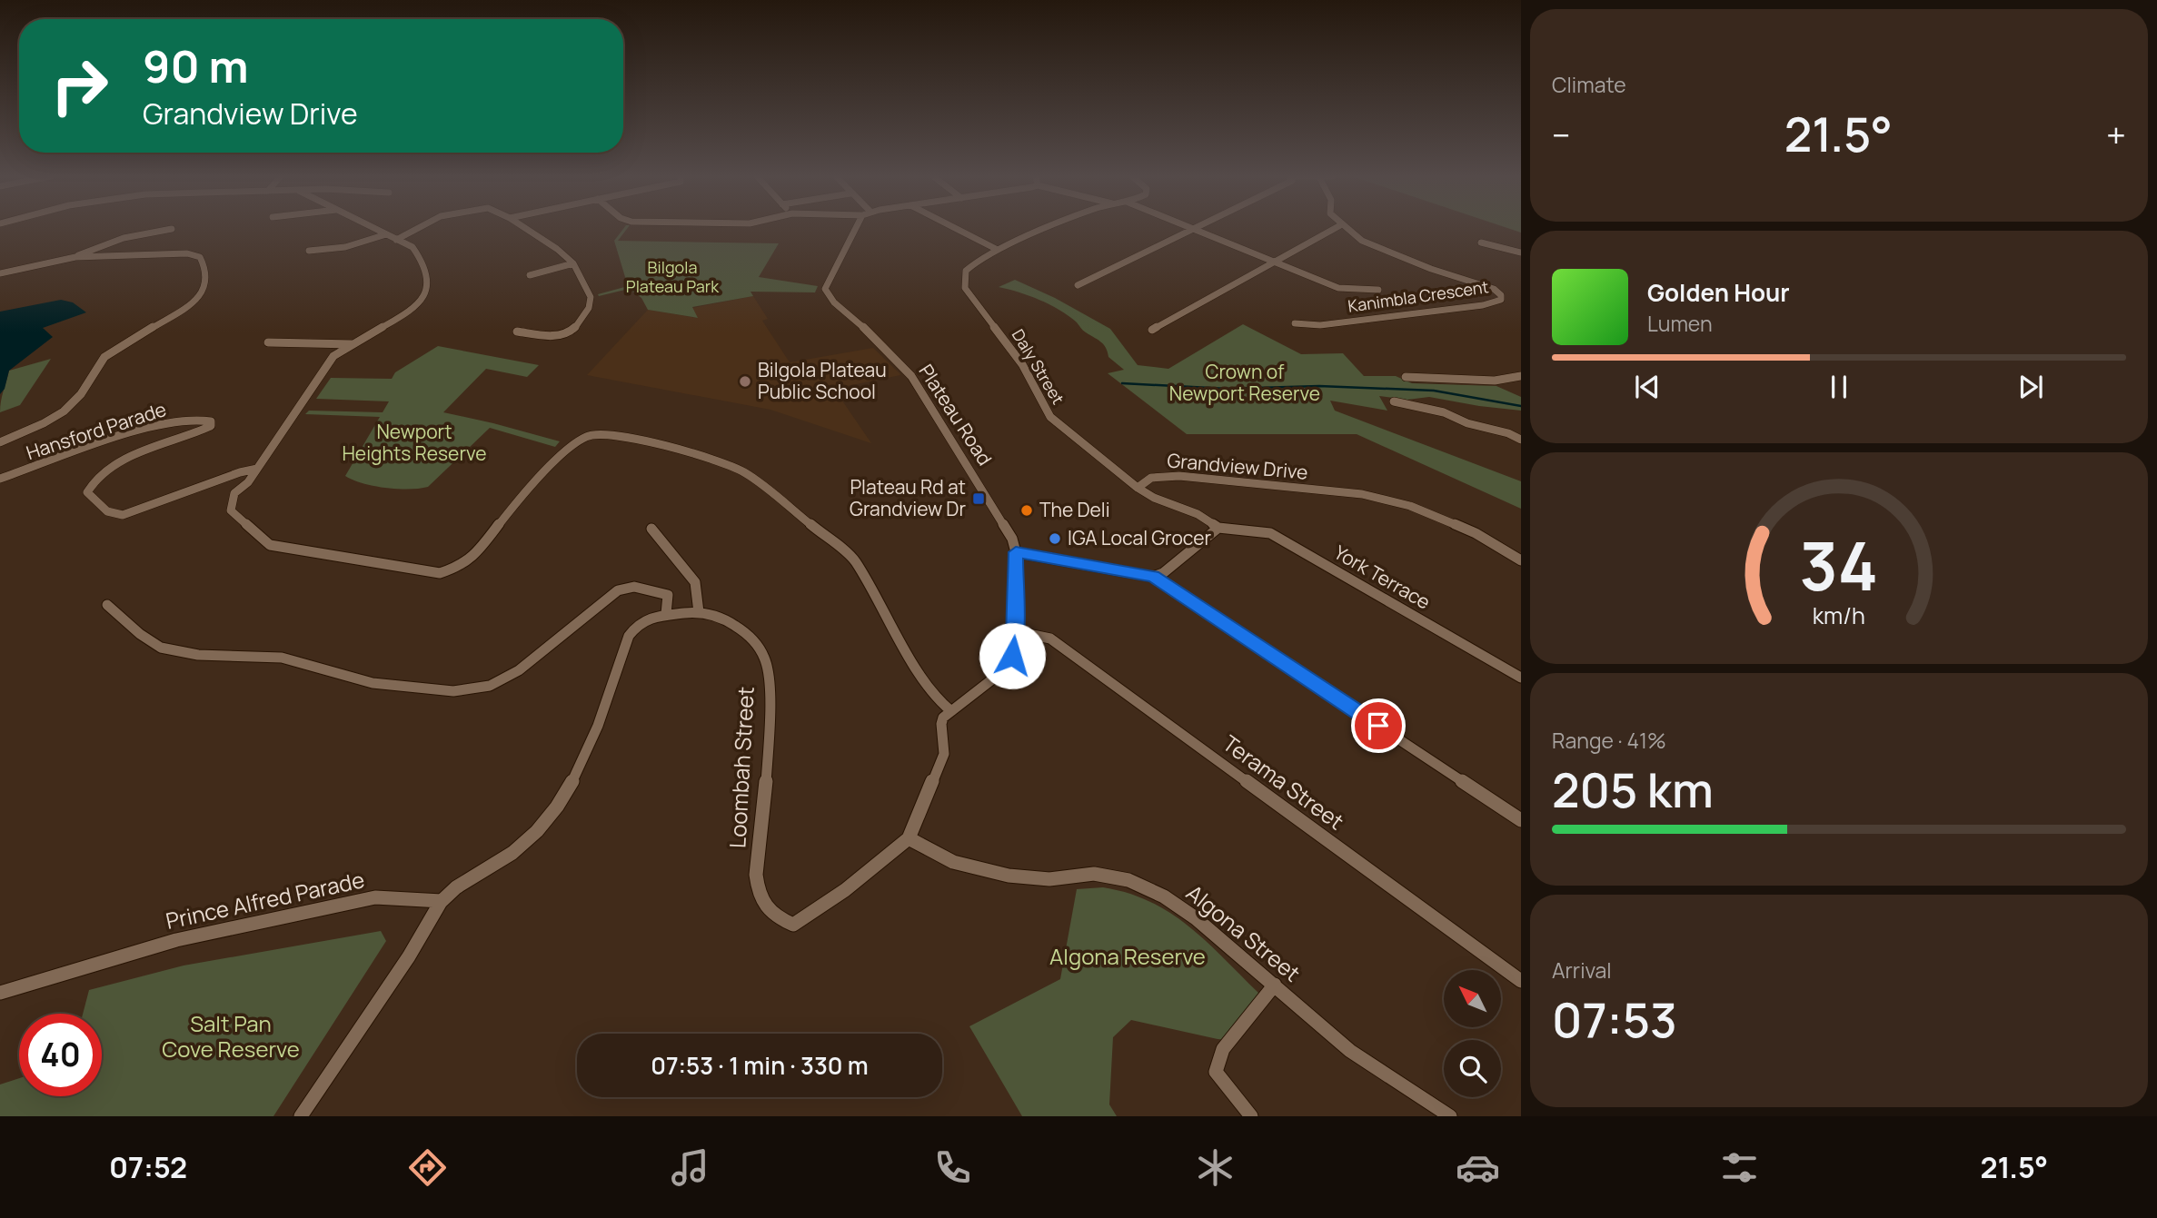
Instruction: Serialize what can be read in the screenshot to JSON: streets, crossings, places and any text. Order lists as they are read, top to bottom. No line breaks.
{"streets":{"street":["Kanimbla Crescent","Daly Street","Plateau Road","Hansford Parade","Grandview Drive","York Terrace","Loombah Street","Terama Street","Prince Alfred Parade","Algona Street"]},"crossings":[["Daly Street","Grandview Drive"],["Plateau Road","Loombah Street"],["Plateau Road","Terama Street"],["Loombah Street","Prince Alfred Parade"],["Loombah Street","Algona Street"]],"parks":["Bilgola Plateau Park","Crown of Newport Reserve","Newport Heights Reserve","Algona Reserve","Salt Pan Cove Reserve"],"places":{"other":["Bilgola Plateau Public School","The Deli","IGA Local Grocer"],"transit":["Plateau Rd at Grandview Dr"]},"north":"top left","page":{"tile":["Climate",["Range · 41%","205 km"],["Arrival","07:53"]],"turn":["90 m","Grandview Drive"],"heat":["−","21.5°","+"],"song":["Golden Hour","Lumen"],"limit":"40","trip":"07:53 · 1 min · 330 m","tabs":["07:52","21.5°"],"gauge":["34","km/h"]}}
